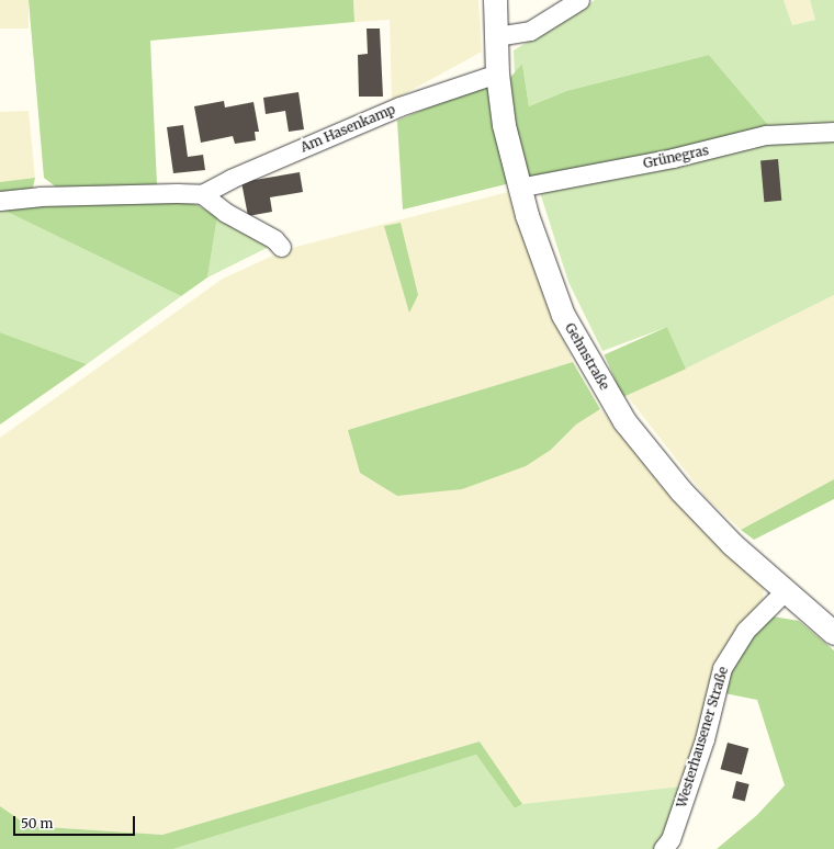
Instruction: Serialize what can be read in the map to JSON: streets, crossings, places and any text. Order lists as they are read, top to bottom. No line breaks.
{"streets":{"street":["Am Hasenkamp","Grünegras","Gehnstraße","Westerhausener Straße"]},"crossings":[["Am Hasenkamp","Gehnstraße"],["Grünegras","Gehnstraße"],["Gehnstraße","Westerhausener Straße"]],"scale_bar":"50 m"}
